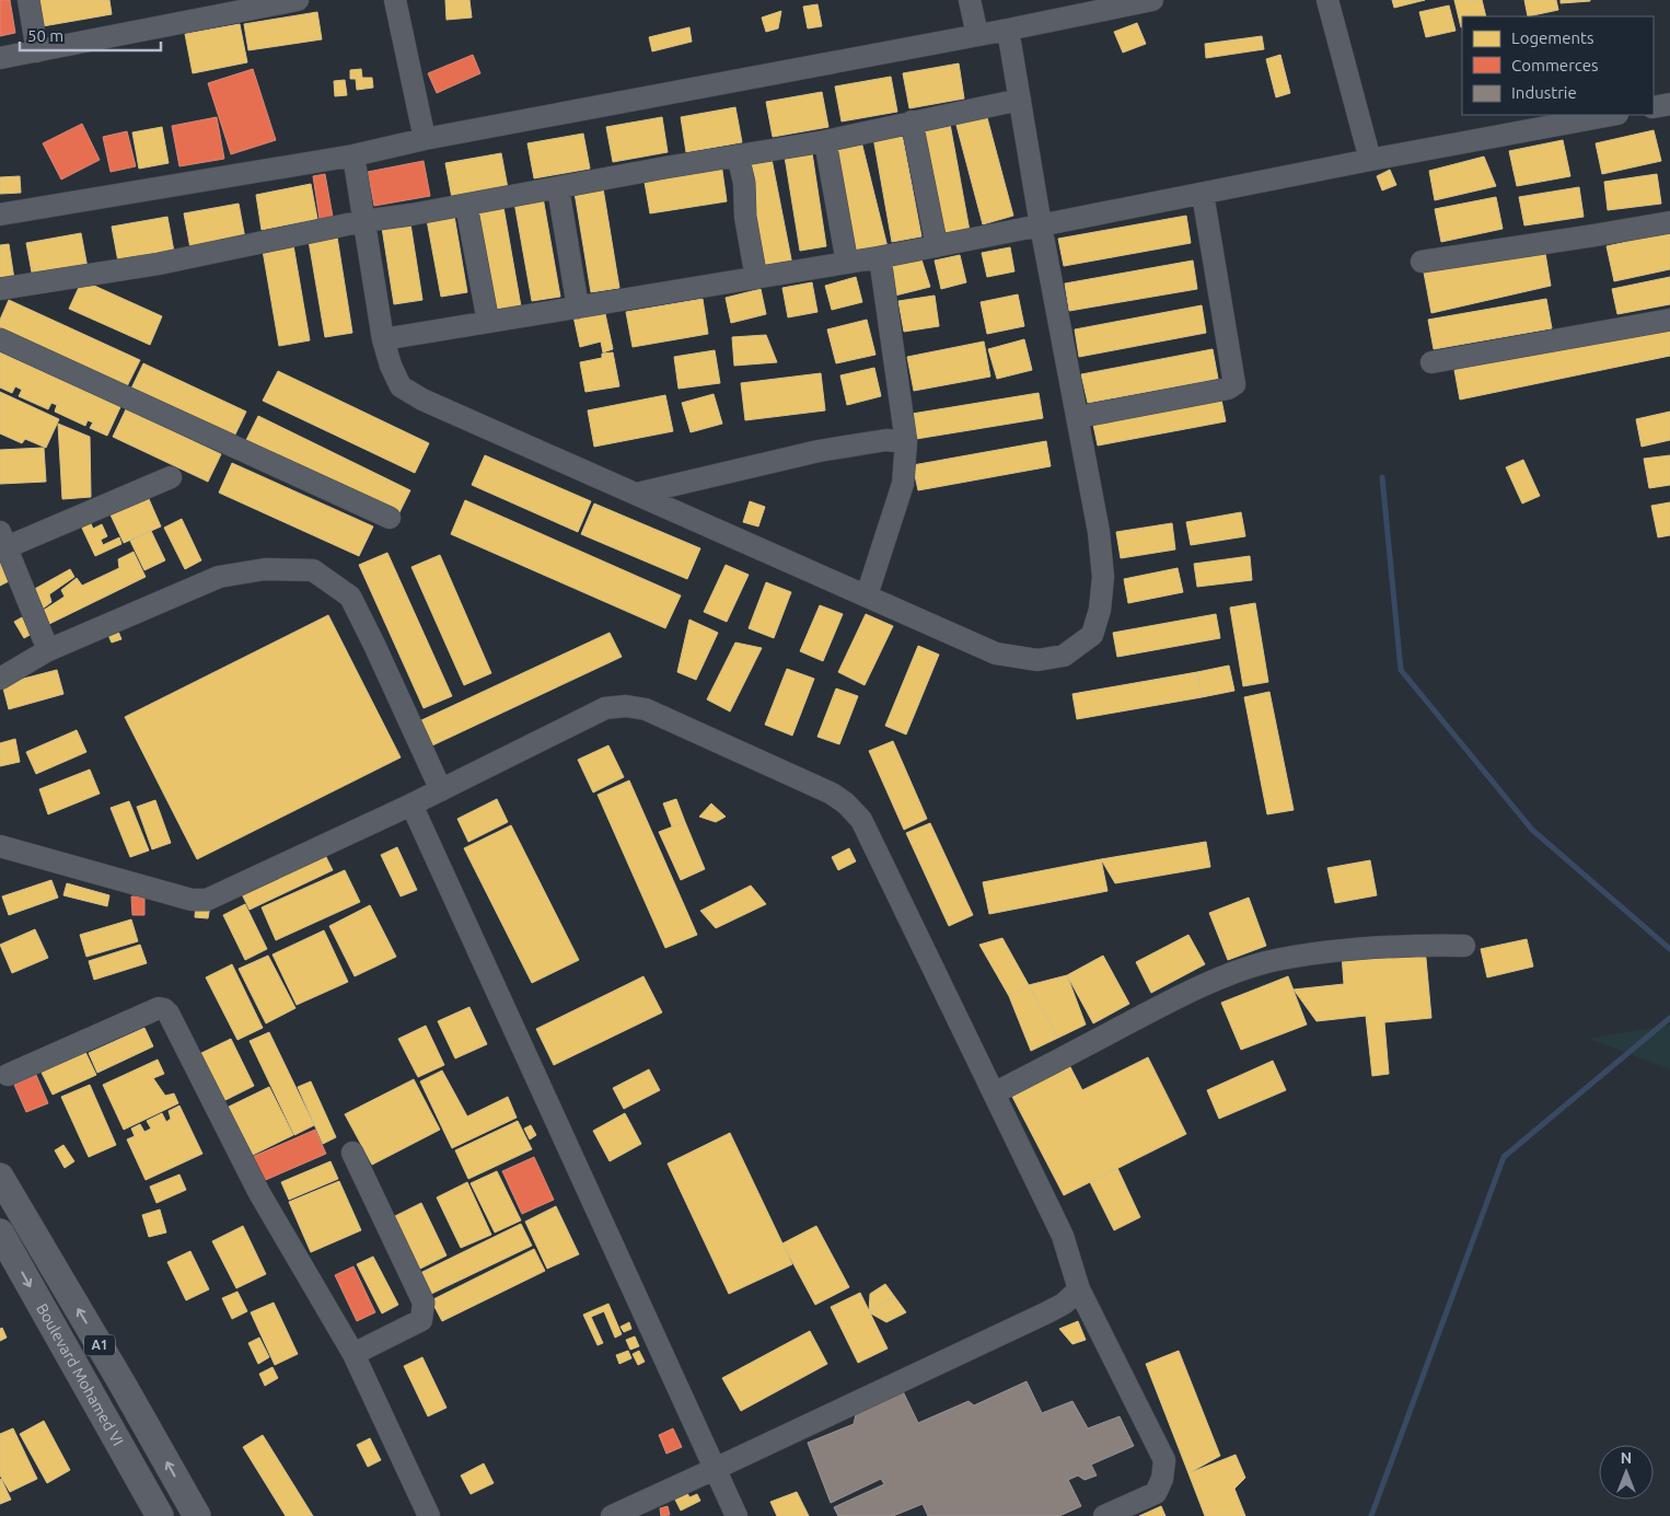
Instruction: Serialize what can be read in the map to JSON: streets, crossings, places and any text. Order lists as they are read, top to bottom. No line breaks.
{"streets":{"main road":["A1","Boulevard Mohamed VI"]},"legend":["Logements","Commerces","Industrie"],"scale_bar":"50 m","north":"top"}
